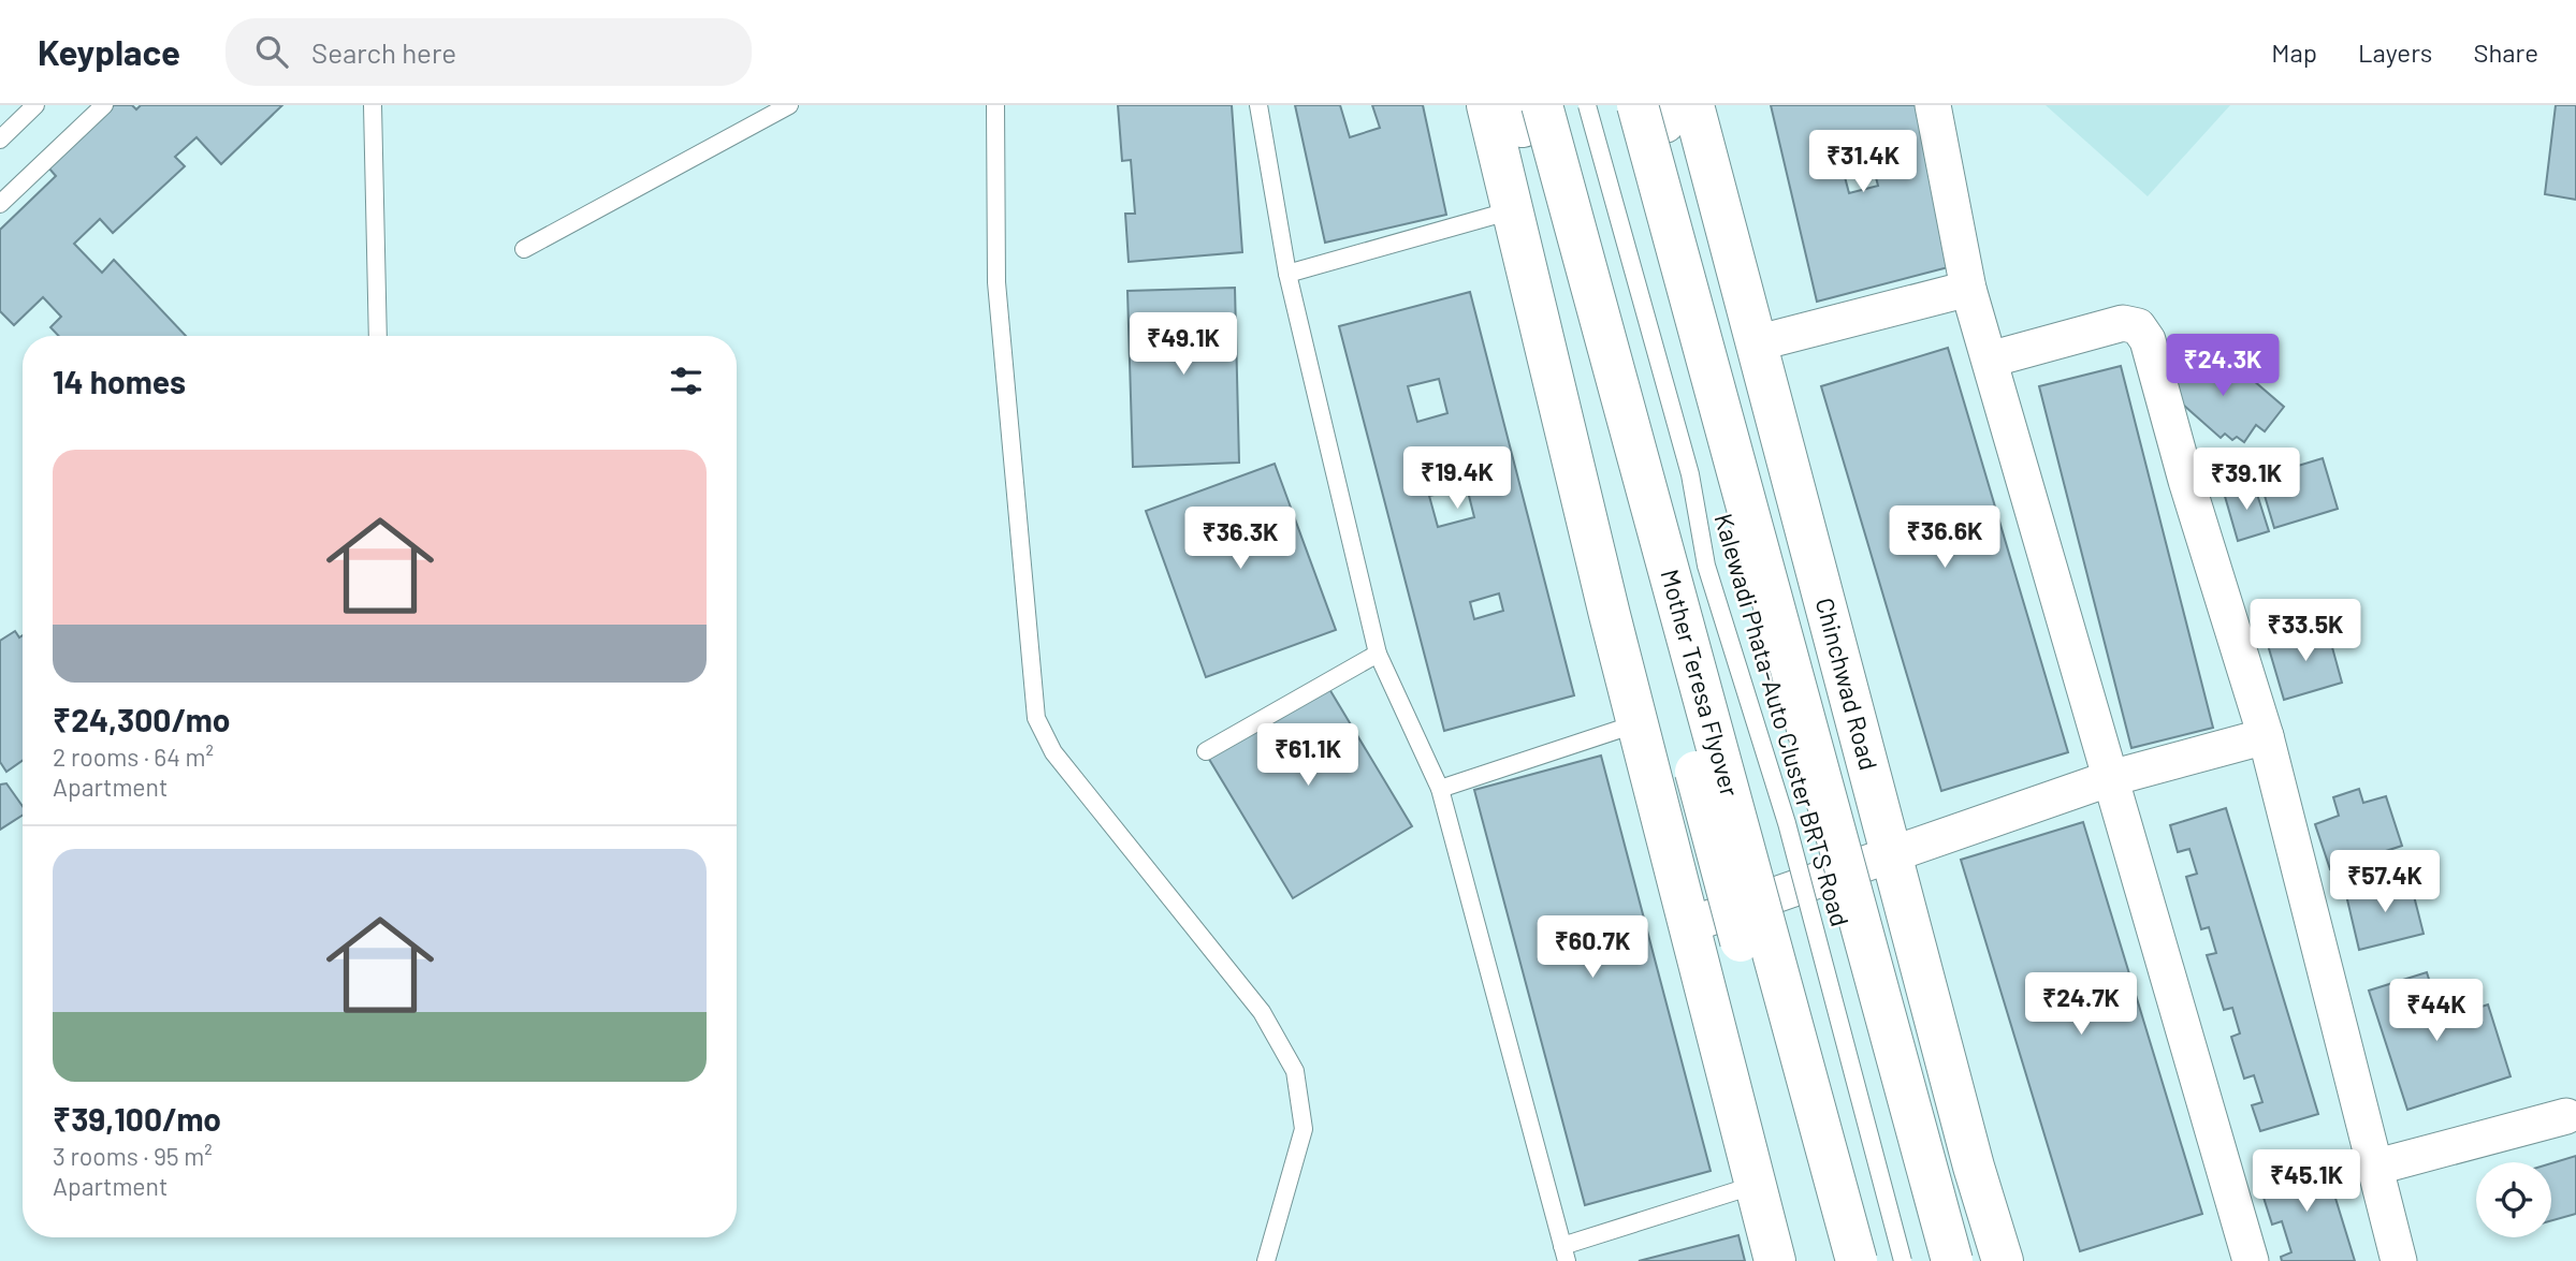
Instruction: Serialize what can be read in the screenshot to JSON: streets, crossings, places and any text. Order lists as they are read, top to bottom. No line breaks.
{"streets":{"main road":["Mother Teresa Flyover","Chinchwad Road"],"lane":["Kalewadi Phata-Auto Cluster BRTS Road"]},"page":{"header":"Keyplace","search":"Search here","nav":["Map","Layers","Share"],"price":["₹31.4K","₹49.1K","₹24.3K","₹19.4K","₹39.1K","₹36.6K","₹36.3K","₹33.5K","₹61.1K","₹57.4K","₹60.7K","₹24.7K","₹44K","₹45.1K"],"heading":"14 homes","list":[{"name":"₹24,300/mo","note":"2 rooms · 64 m² · Apartment"},{"name":"₹39,100/mo","note":"3 rooms · 95 m² · Apartment"}]}}
